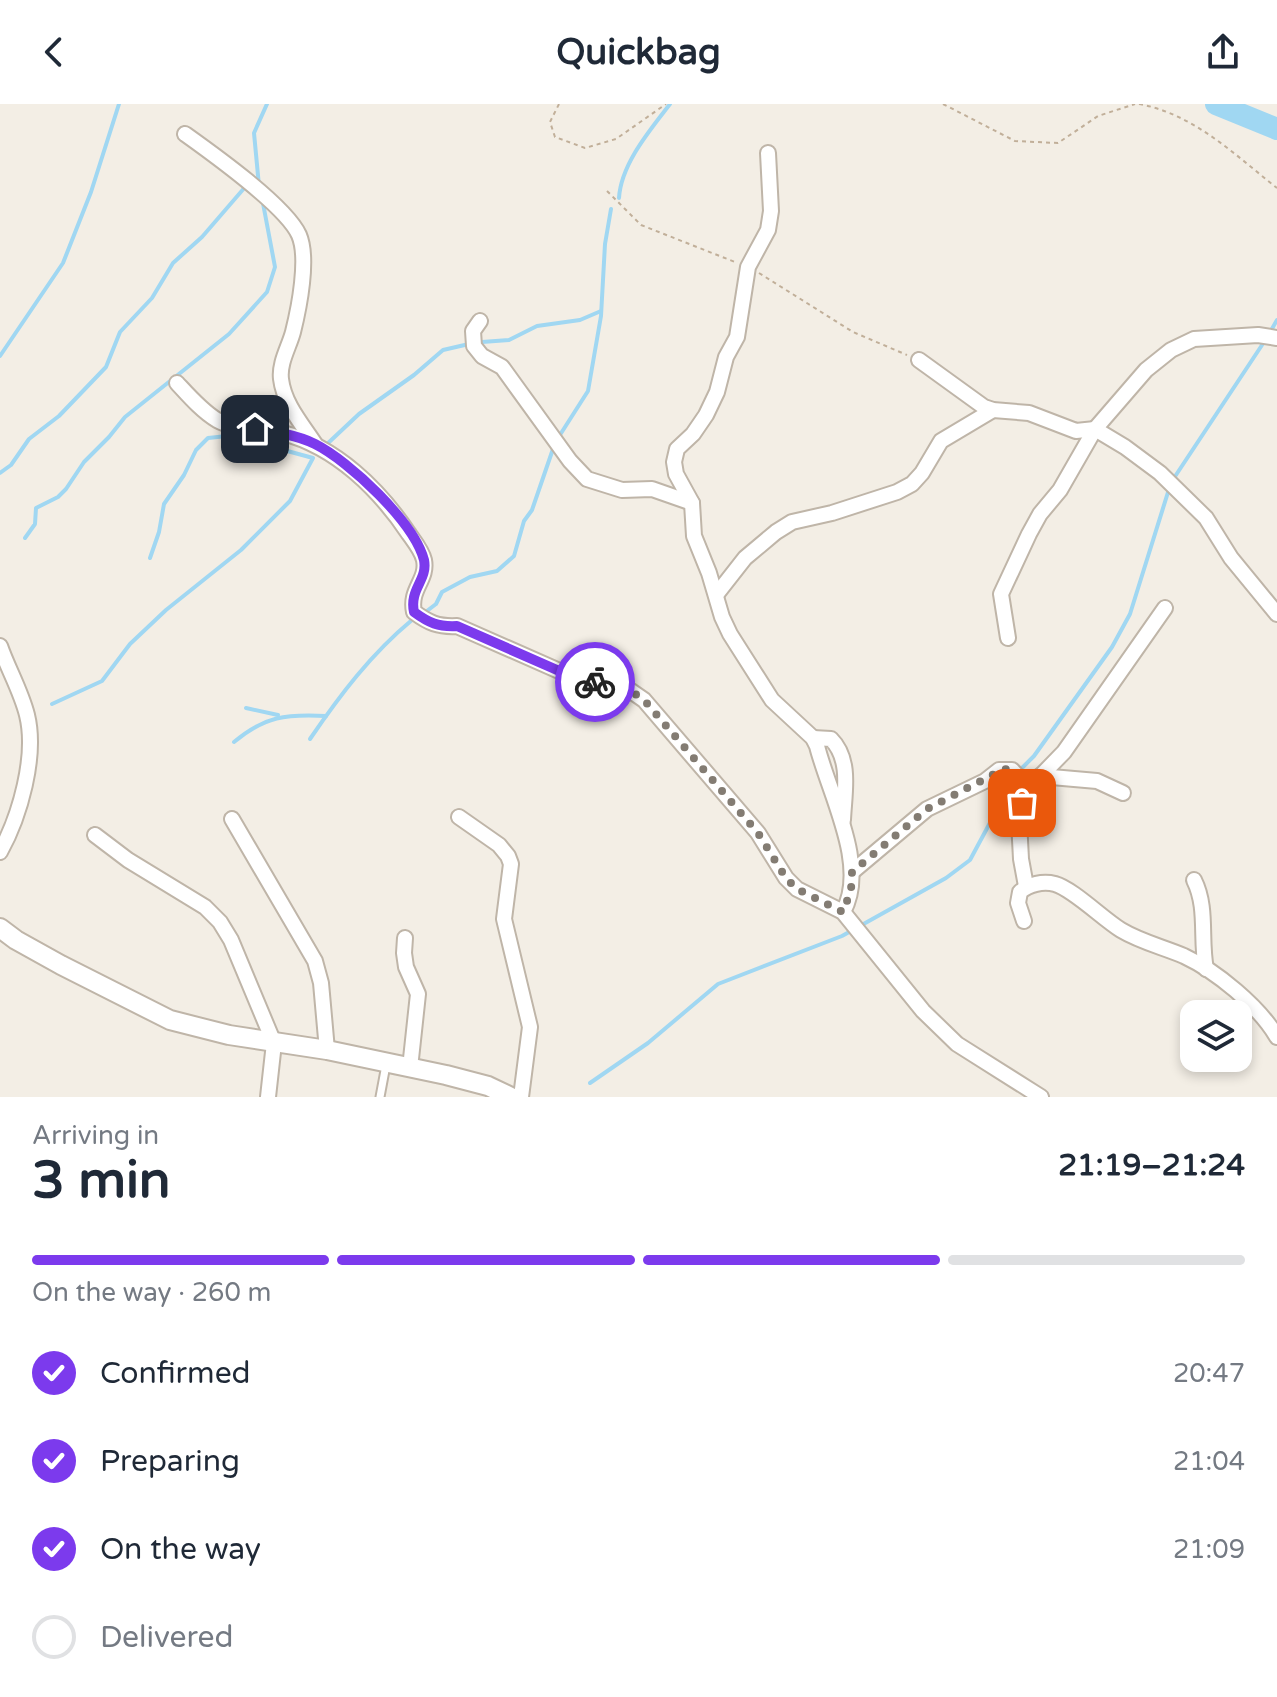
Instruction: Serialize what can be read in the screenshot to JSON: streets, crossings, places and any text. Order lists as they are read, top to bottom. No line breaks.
{"page":{"header":"Quickbag","heading":["3 min","Arriving in","21:19–21:24"],"bar":"On the way · 260 m","list":[["Confirmed","20:47"],["Preparing","21:04"],["On the way","21:09"],"Delivered"]}}
